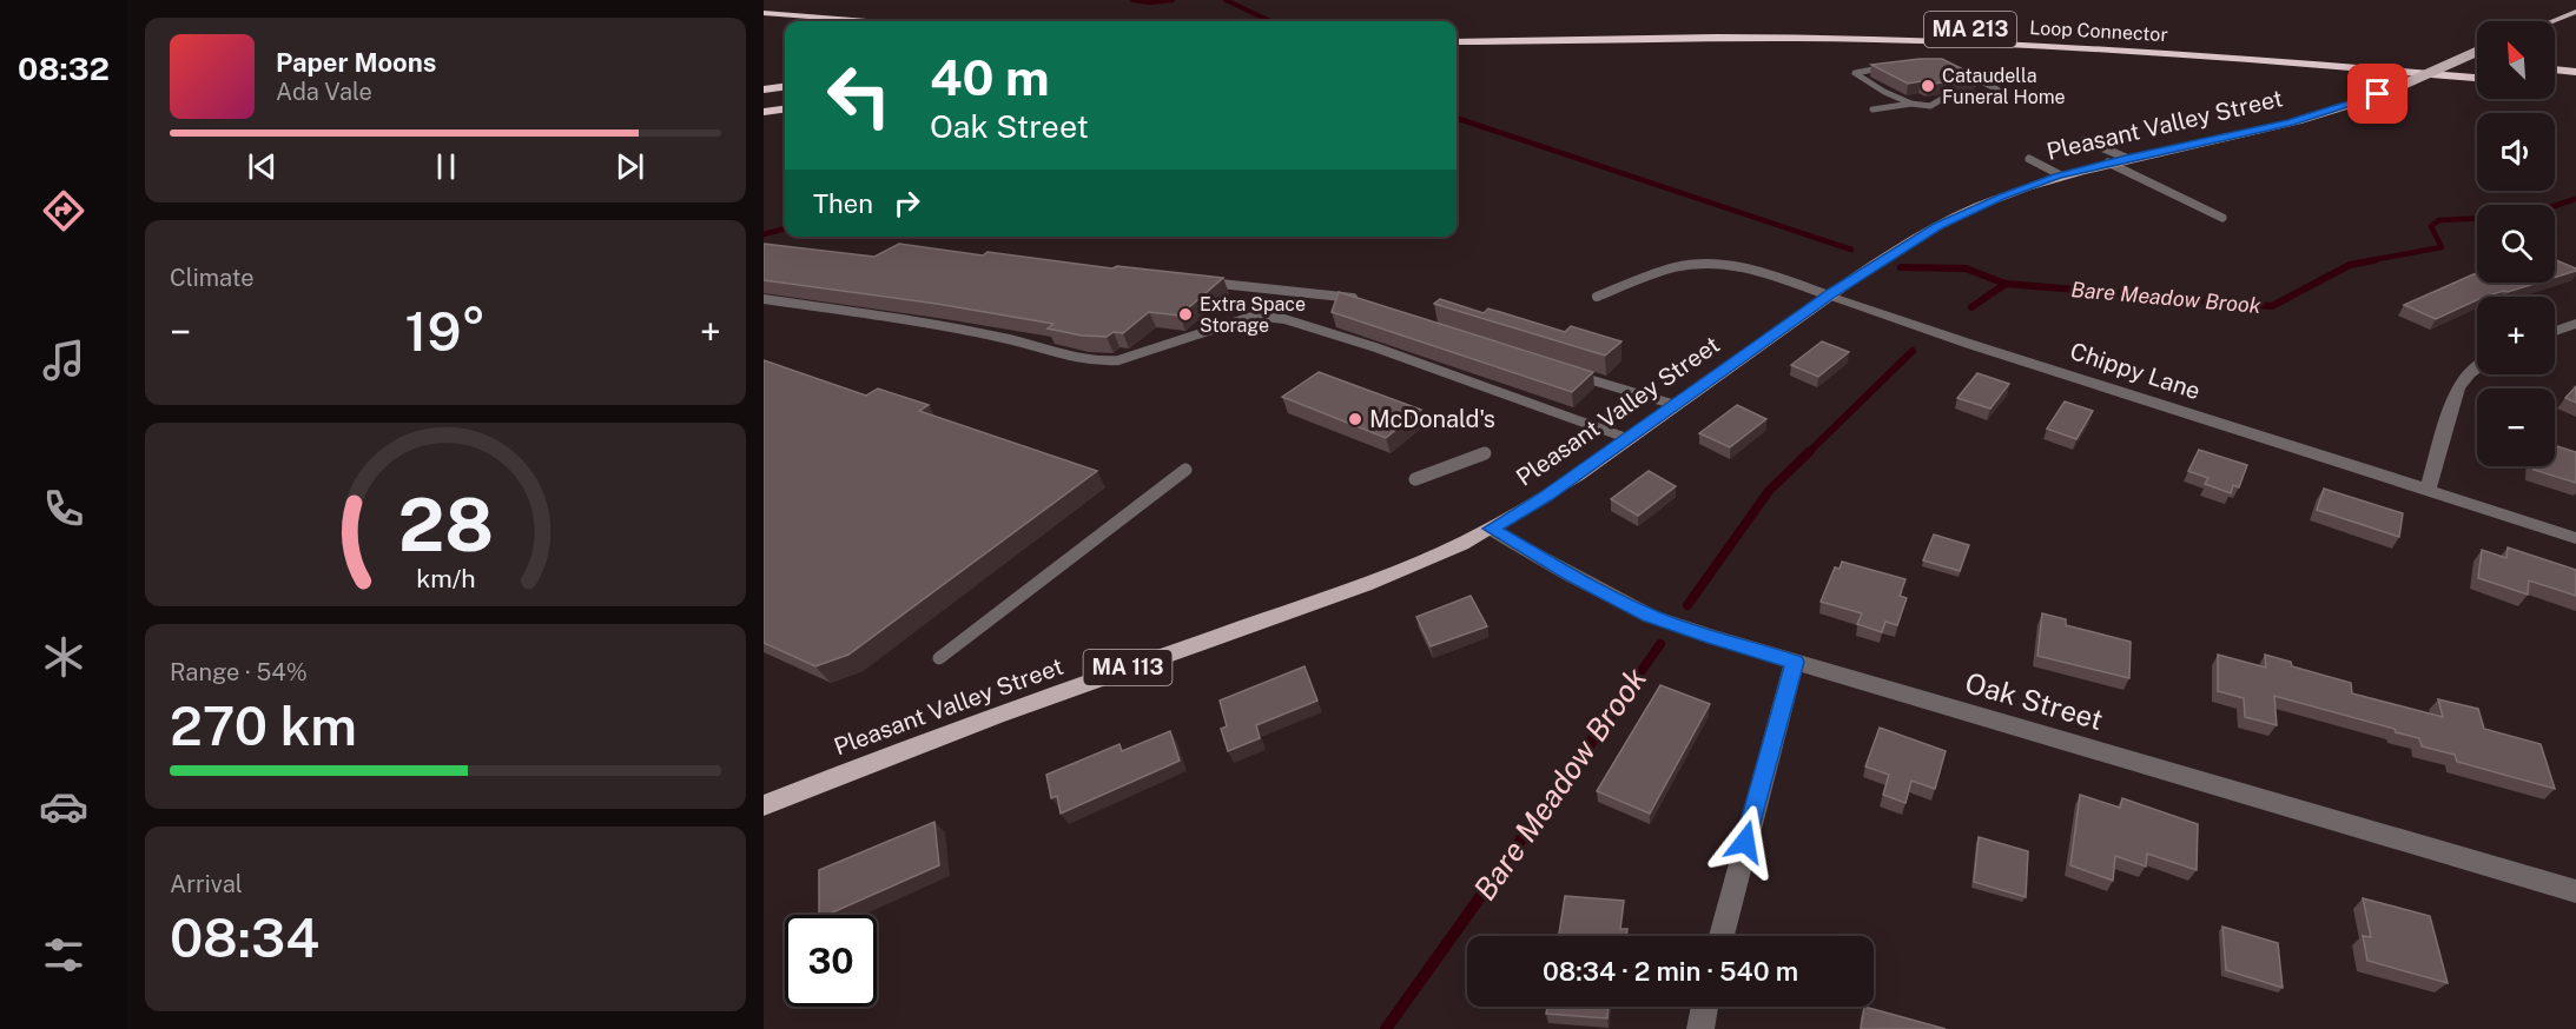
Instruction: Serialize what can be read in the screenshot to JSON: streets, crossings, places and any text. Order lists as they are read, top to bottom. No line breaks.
{"streets":{"highway":["MA 213","Loop Connector"],"main road":["Pleasant Valley Street","MA 113"],"street":["Chippy Lane","Oak Street"]},"crossings":[["Pleasant Valley Street","Chippy Lane"],["Pleasant Valley Street","Oak Street"]],"water":["Bare Meadow Brook"],"places":["Cataudella Funeral Home","Extra Space Storage","McDonald's"],"north":"top left","page":{"tabs":"08:32","map_buttons":["+","−"],"turn":["40 m","Oak Street"],"song":["Paper Moons","Ada Vale"],"then":"Then","tile":["Climate",["Range · 54%","270 km"],["Arrival","08:34"]],"heat":["−","19°","+"],"limit":"30","trip":"08:34 · 2 min · 540 m","gauge":["28","km/h"]}}
